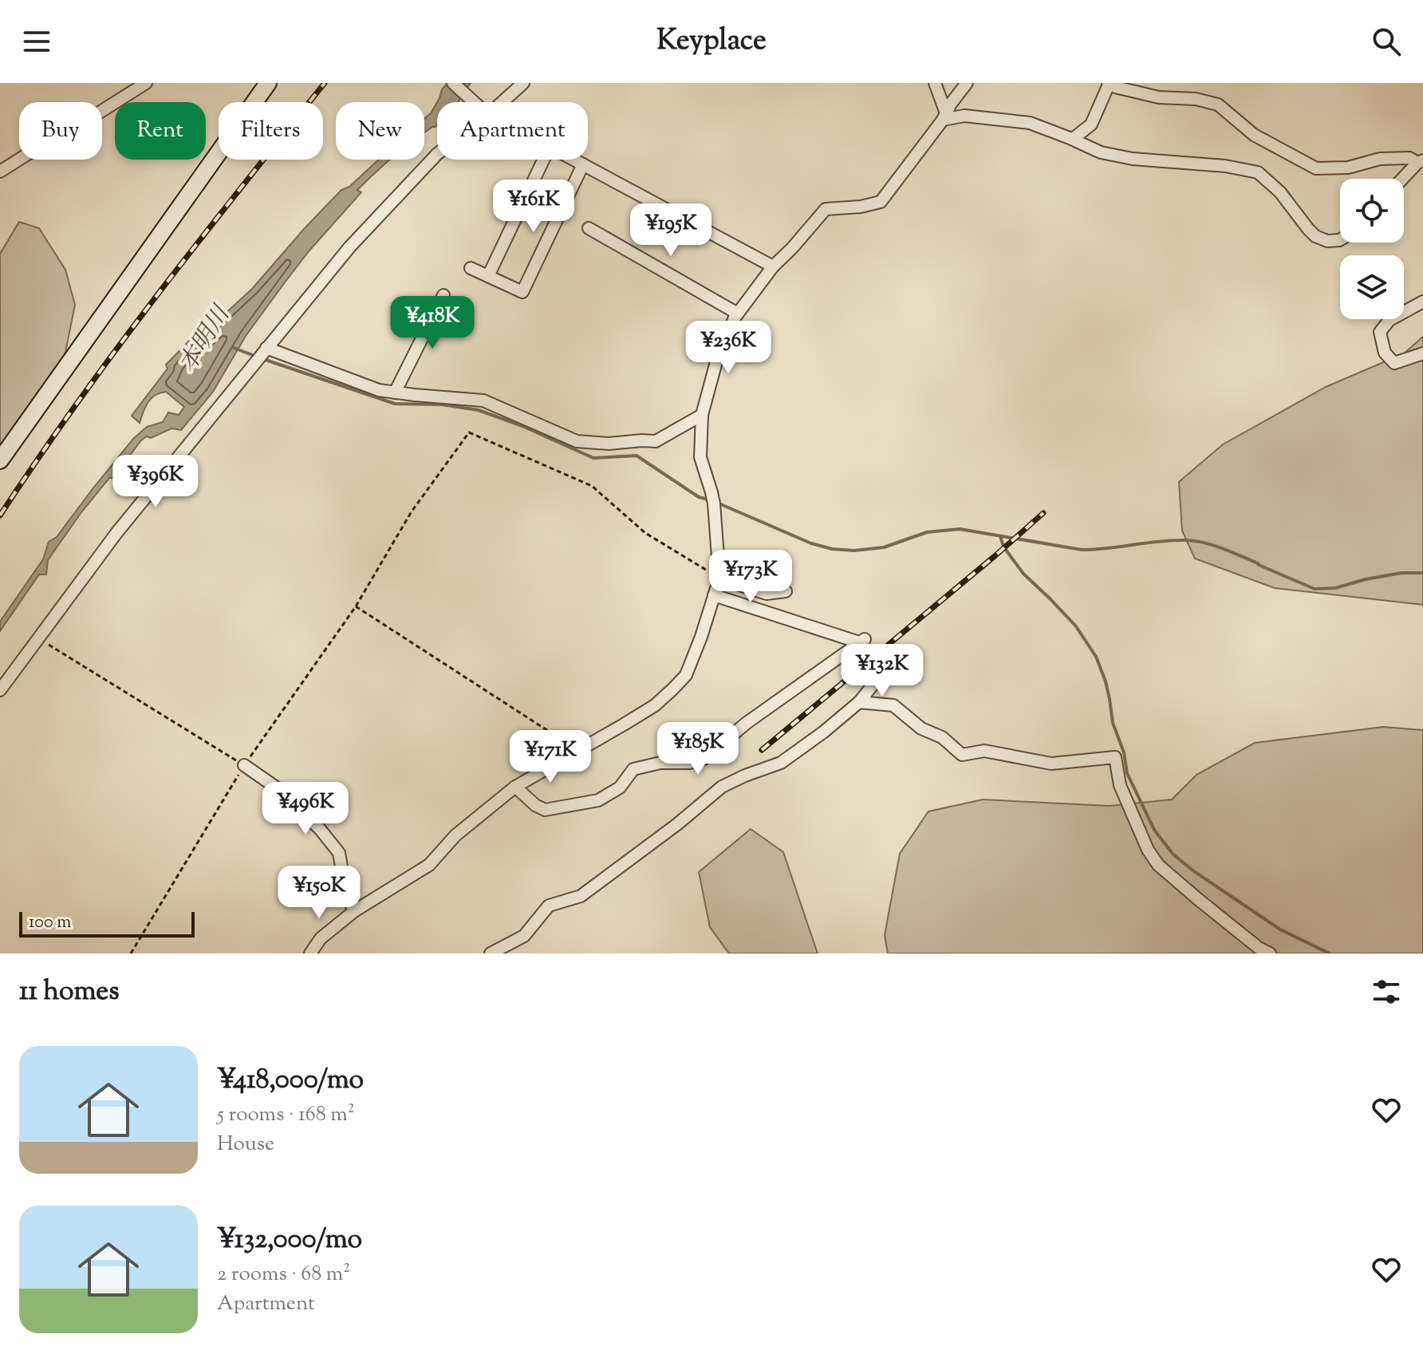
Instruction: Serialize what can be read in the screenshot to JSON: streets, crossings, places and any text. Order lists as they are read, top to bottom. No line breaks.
{"water":["本明川"],"scale_bar":"100 m","page":{"header":"Keyplace","chip":["Buy","Rent","Filters","New","Apartment"],"price":["¥161K","¥195K","¥418K","¥236K","¥396K","¥173K","¥132K","¥185K","¥171K","¥496K","¥150K"],"scale":"100 m","heading":"11 homes","list":[{"name":"¥418,000/mo","note":"5 rooms · 168 m² · House"},{"name":"¥132,000/mo","note":"2 rooms · 68 m² · Apartment"}]}}
